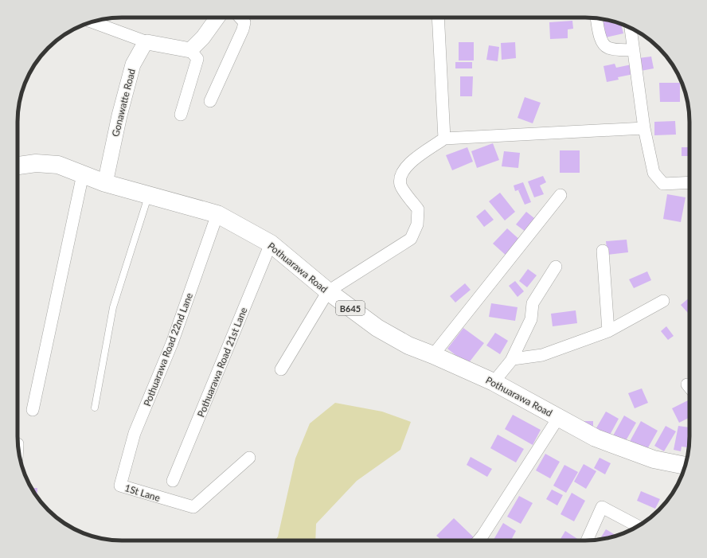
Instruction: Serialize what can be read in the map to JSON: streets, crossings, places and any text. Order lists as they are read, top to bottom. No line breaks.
{"streets":{"main road":["Pothuarawa Road","B645"],"street":["Gonawatte Road","Pothuarawa Road 22nd Lane","Pothuarawa Road 21st Lane","1St Lane"]},"crossings":[["Gonawatte Road","Pothuarawa Road"],["Pothuarawa Road","Pothuarawa Road 22nd Lane"],["Pothuarawa Road","Pothuarawa Road 21st Lane"],["Pothuarawa Road 22nd Lane","1St Lane"]]}
